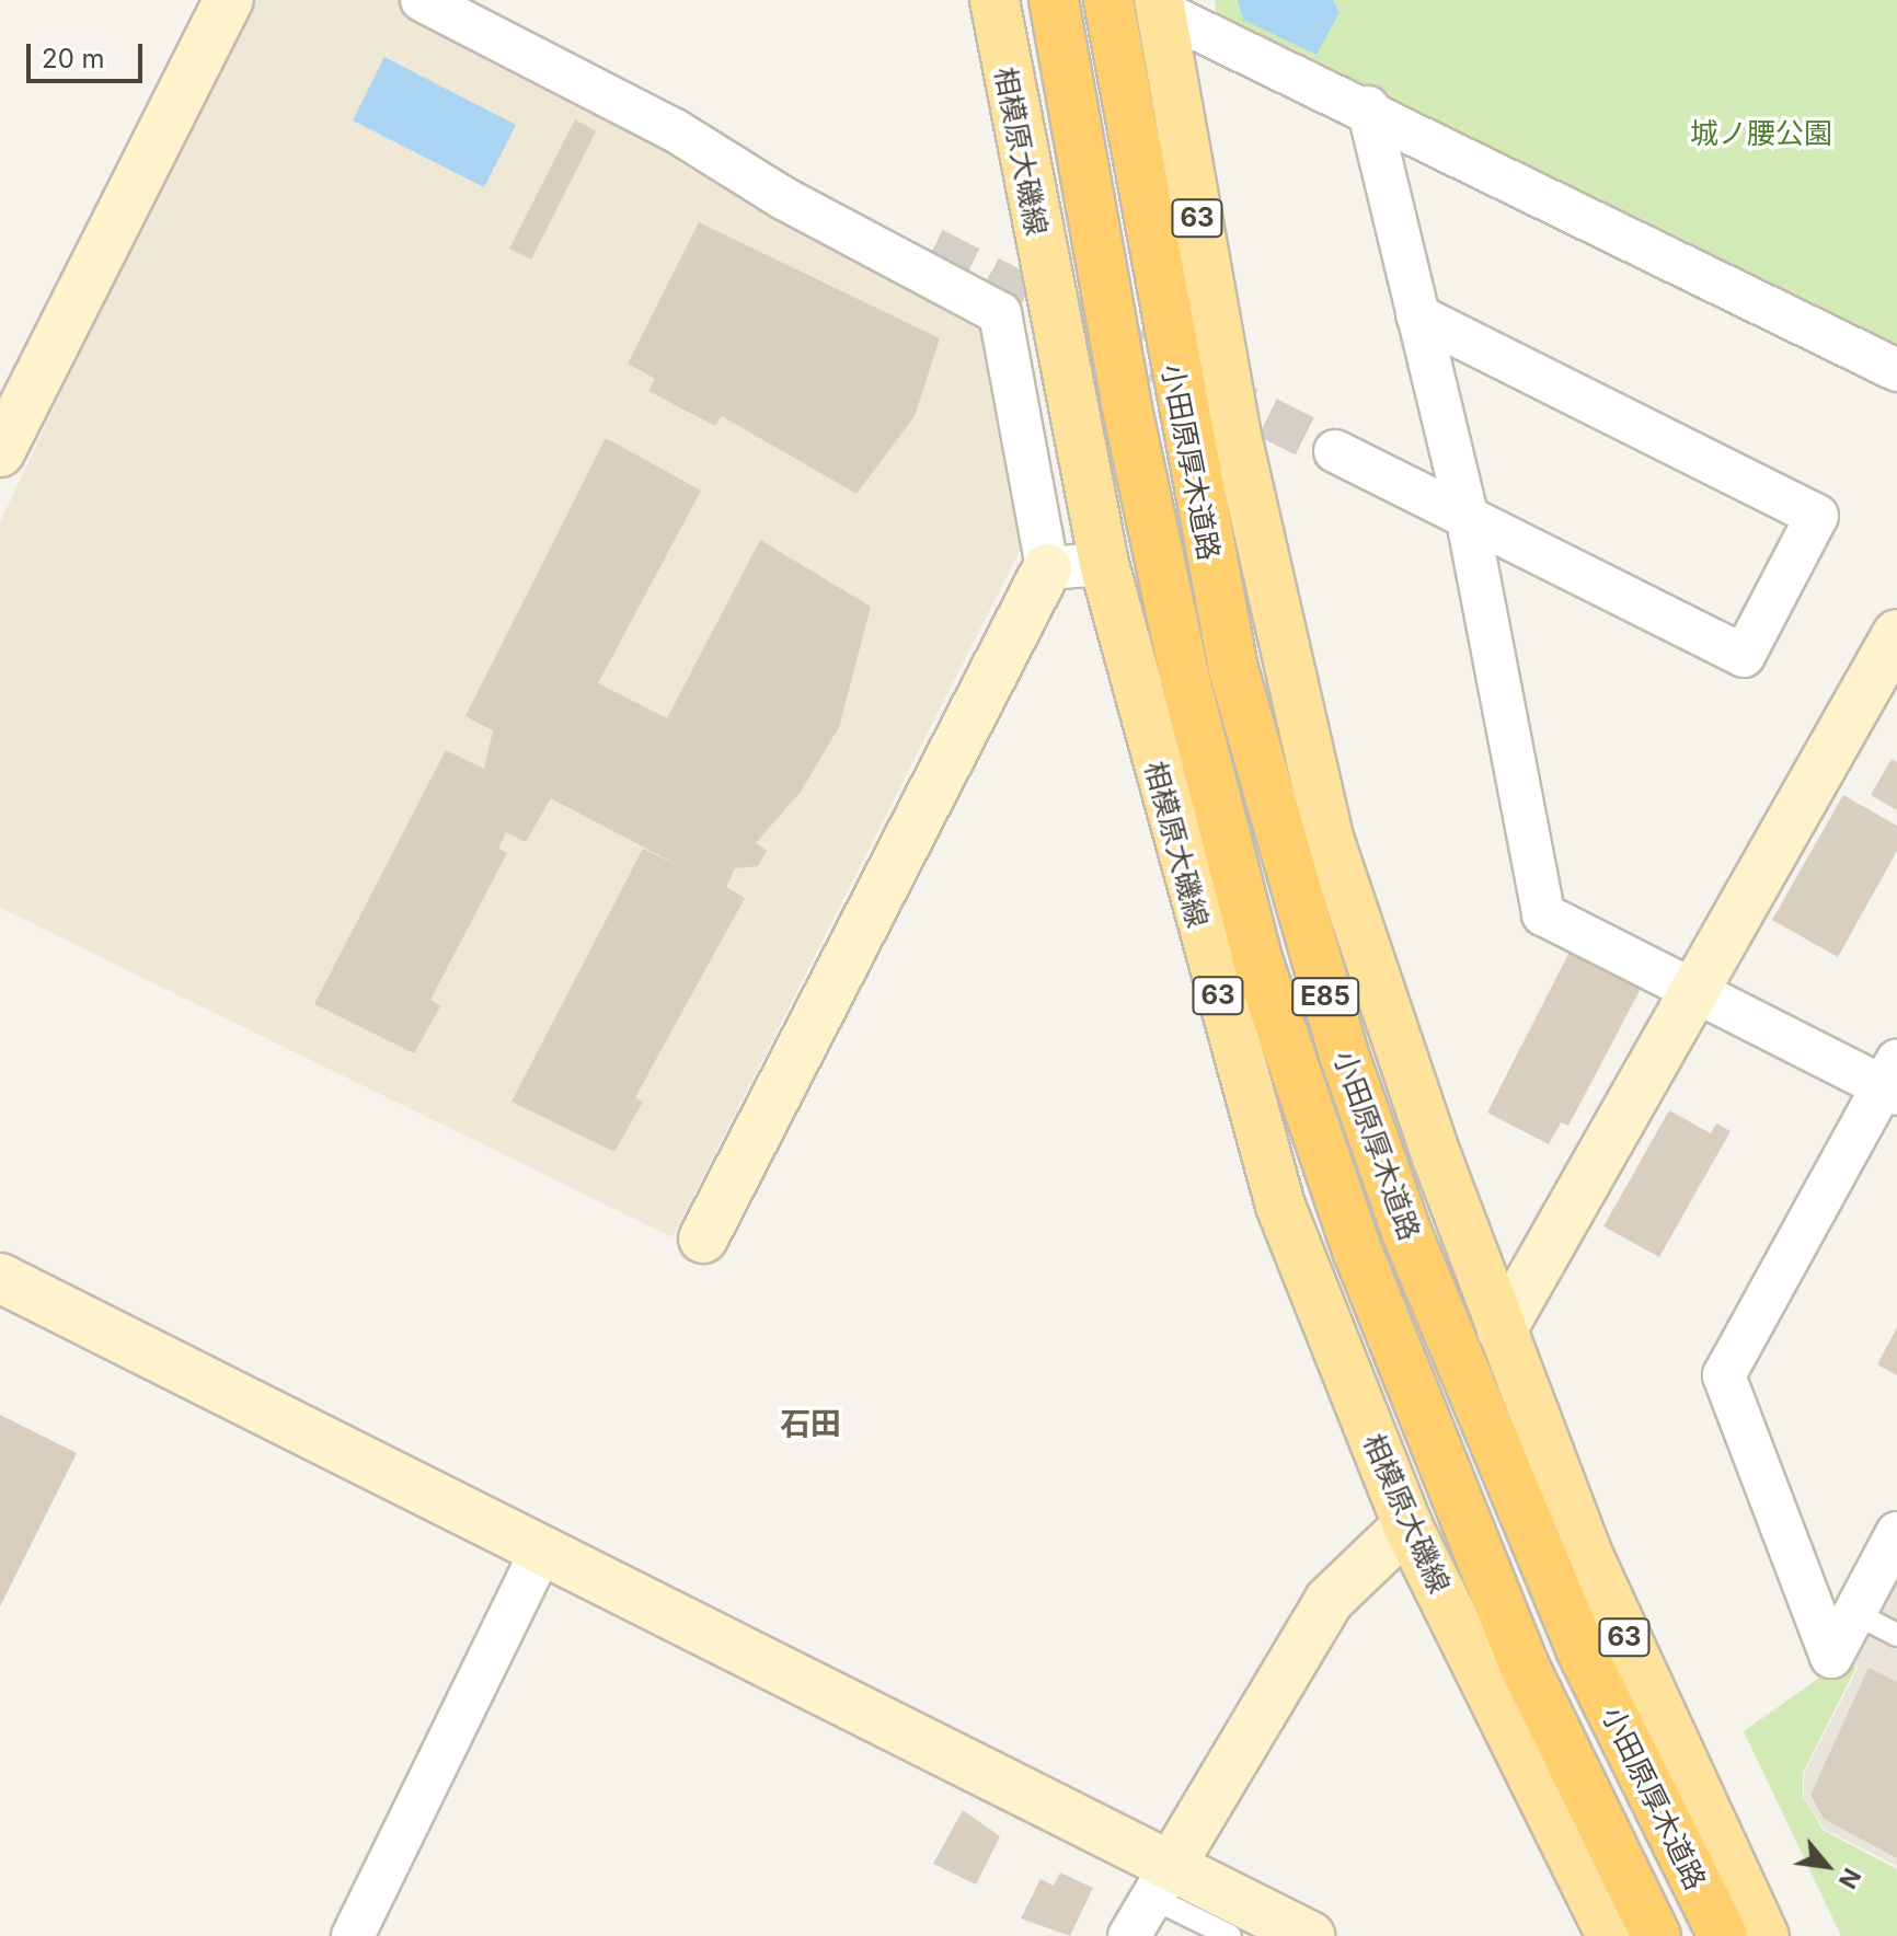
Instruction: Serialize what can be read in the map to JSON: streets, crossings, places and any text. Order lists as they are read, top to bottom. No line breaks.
{"streets":{"highway":["小田原厚木道路","E85"],"main road":["相模原大磯線","63"]},"districts":["石田"],"parks":["城ノ腰公園"],"scale_bar":"20 m","north":"bottom right"}
